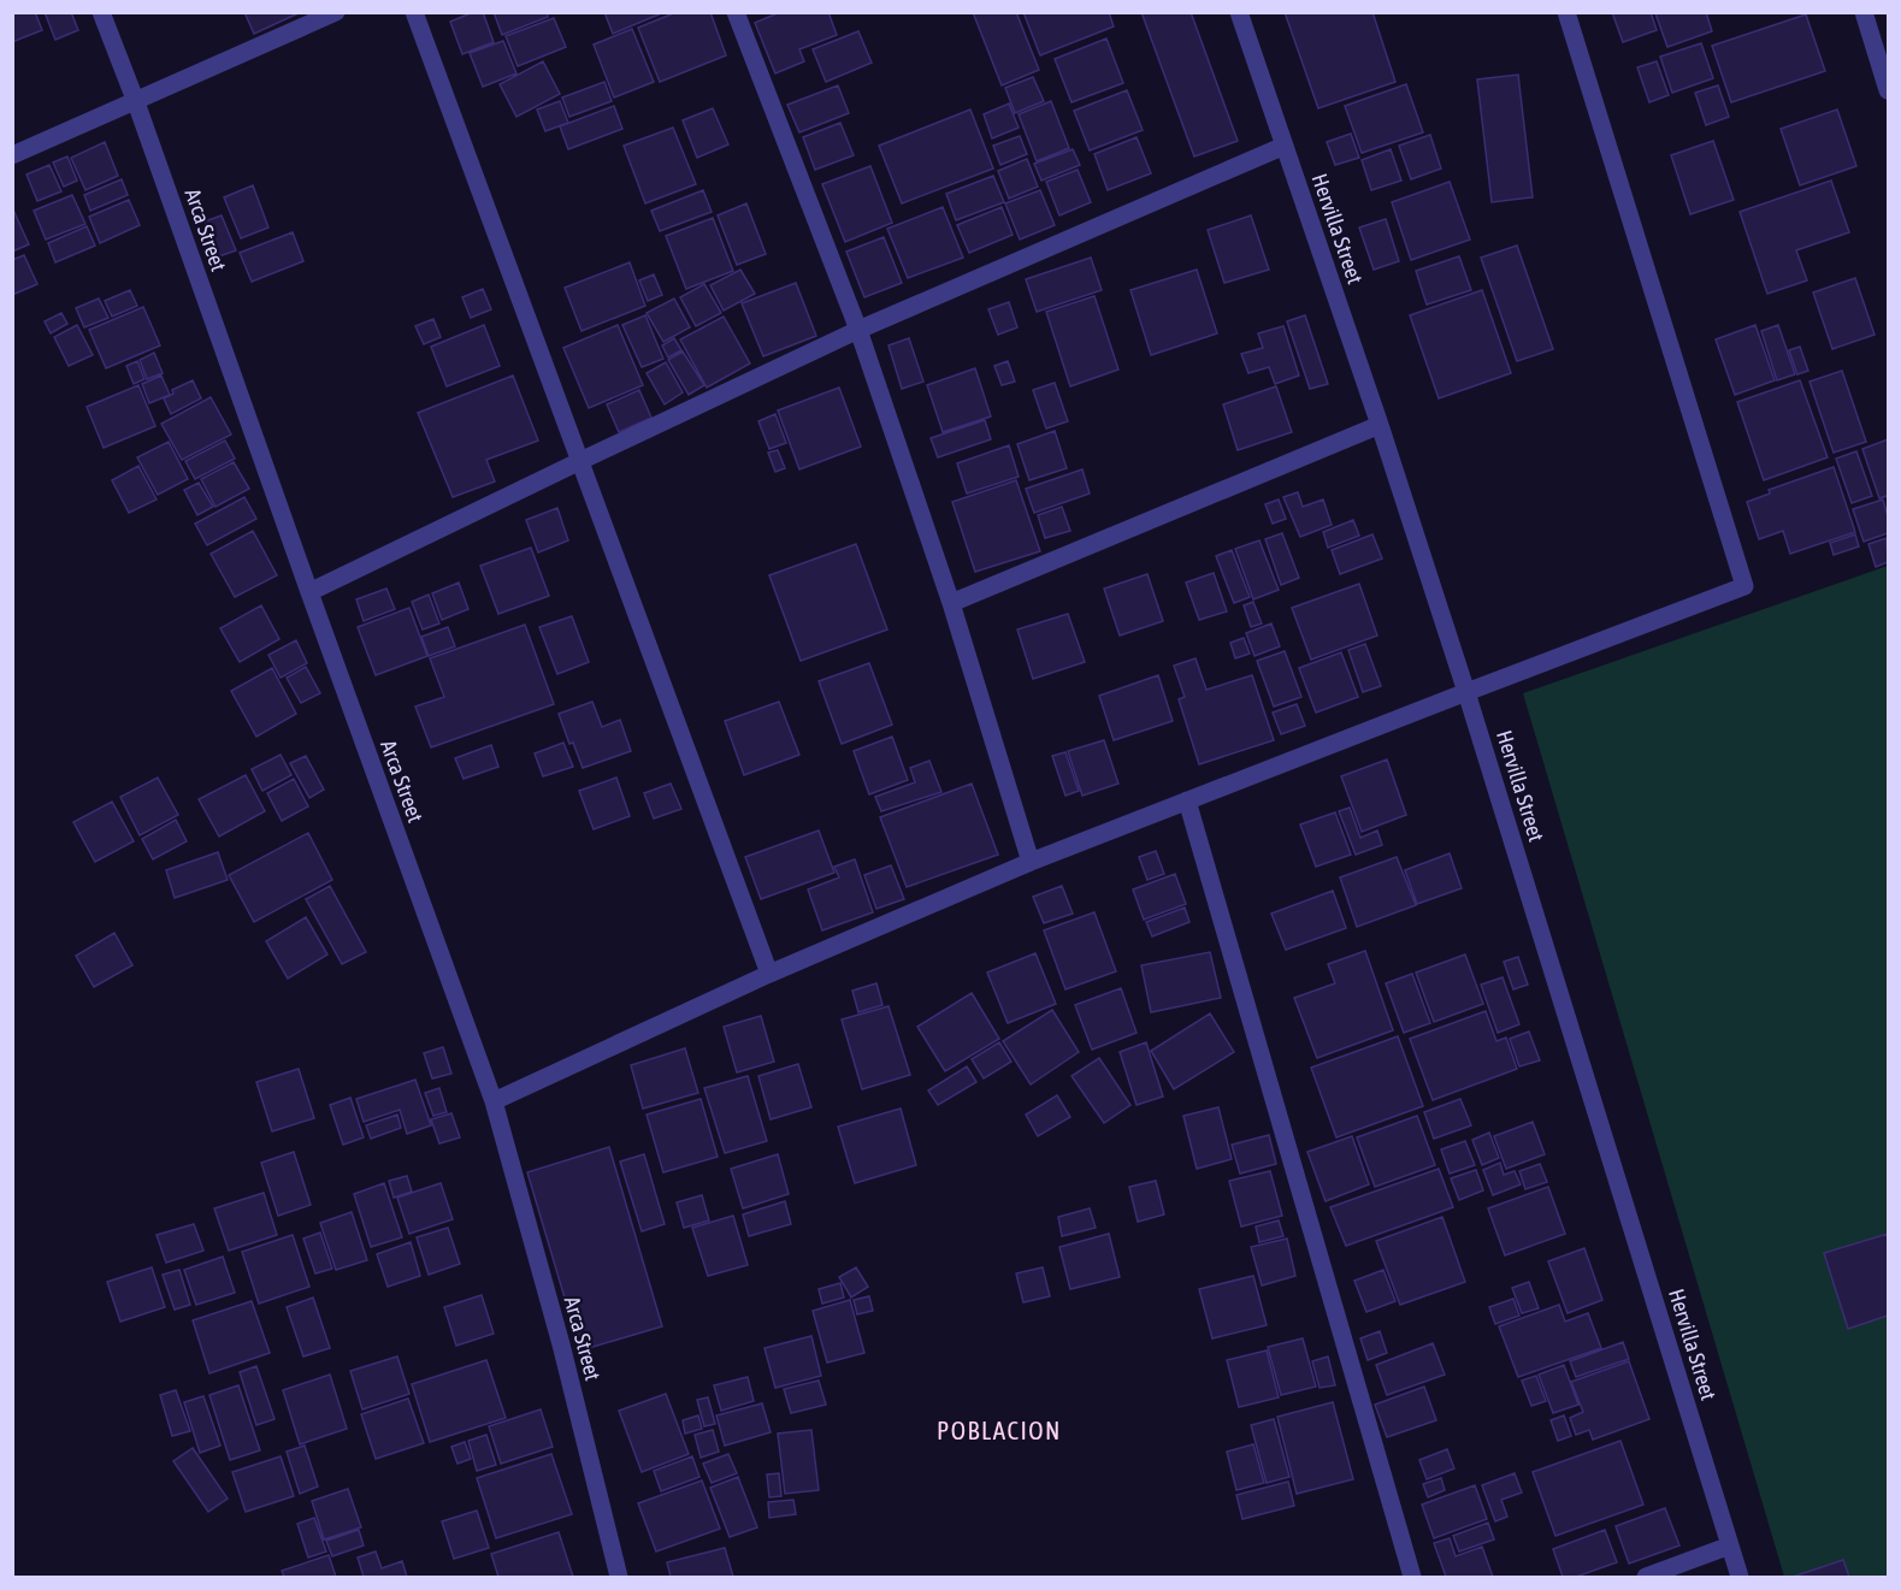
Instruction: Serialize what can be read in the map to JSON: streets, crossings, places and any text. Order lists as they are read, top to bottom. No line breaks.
{"streets":{"street":["Hervilla Street","Arca Street"]},"districts":["POBLACION"]}
